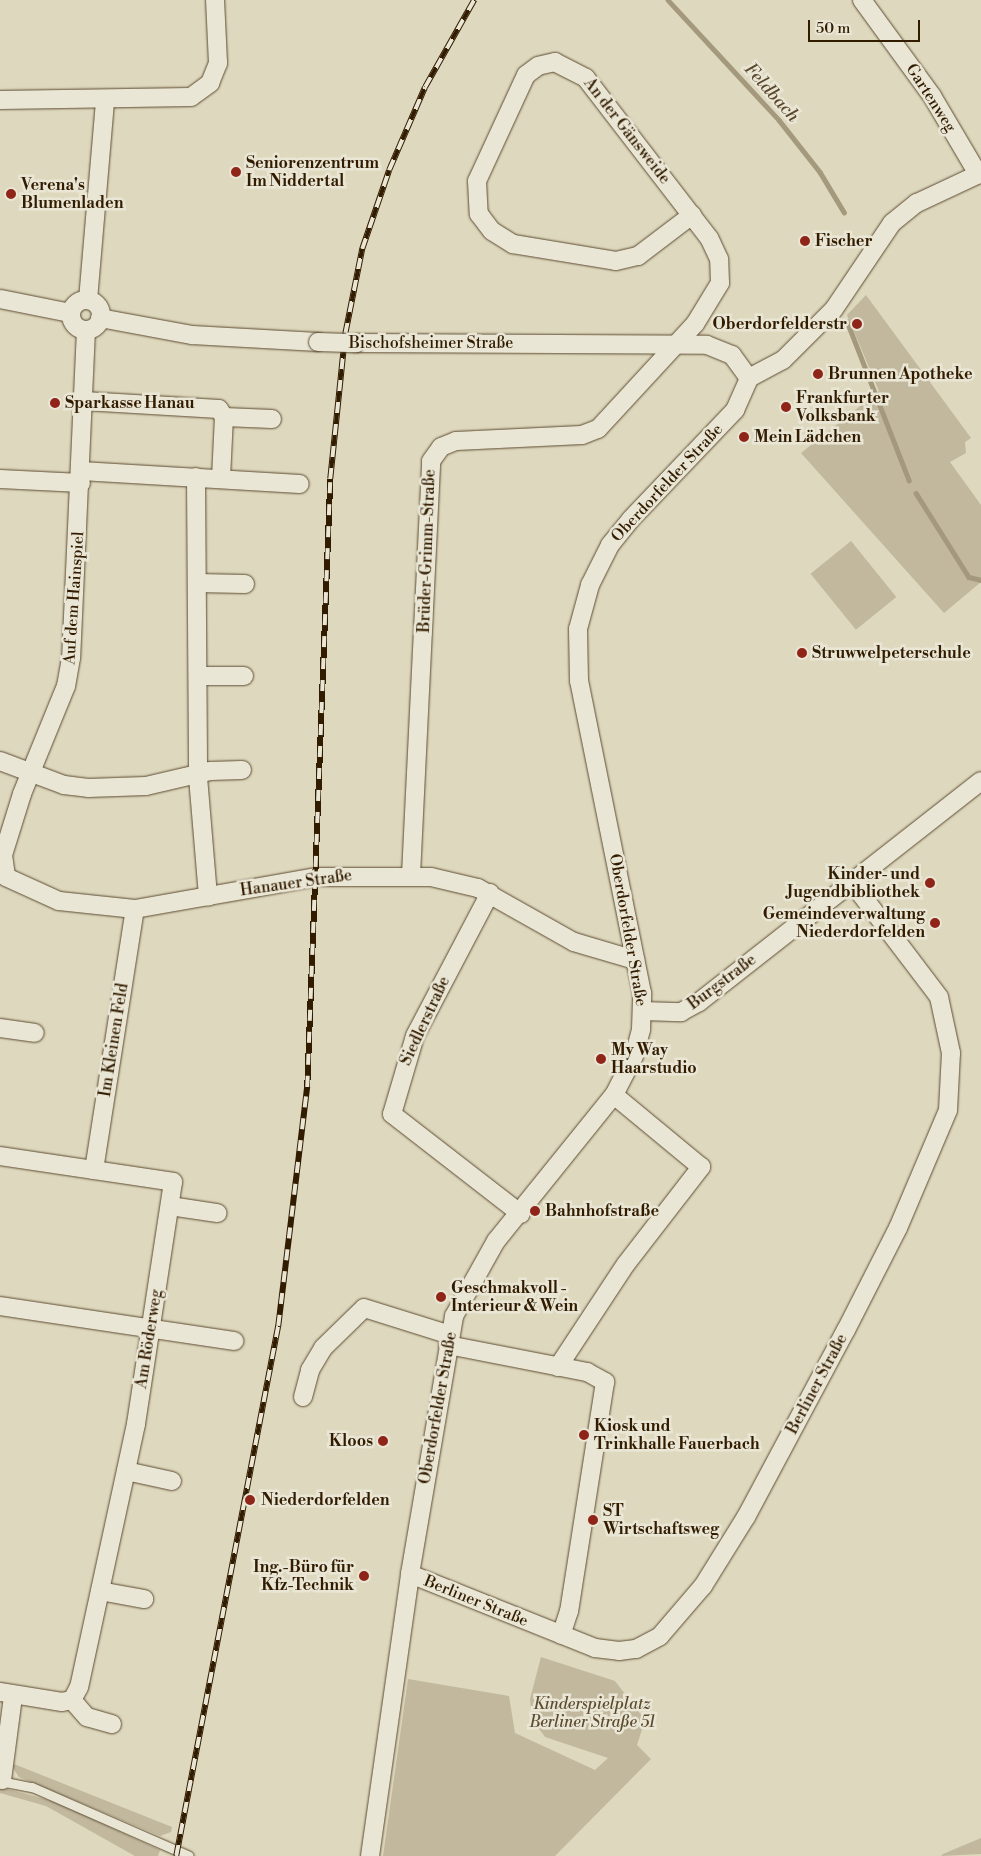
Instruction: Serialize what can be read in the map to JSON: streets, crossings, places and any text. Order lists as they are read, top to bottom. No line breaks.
{"streets":{"street":["Gartenweg","An der Gänsweide","Bischofsheimer Straße","Oberdorfelder Straße","Brüder-Grimm-Straße","Auf dem Hainspiel","Hanauer Straße","Burgstraße","Siedlerstraße","Im Kleinen Feld","Am Röderweg","Berliner Straße"]},"crossings":[["An der Gänsweide","Bischofsheimer Straße"],["An der Gänsweide","Brüder-Grimm-Straße"],["Bischofsheimer Straße","Oberdorfelder Straße"],["Bischofsheimer Straße","Brüder-Grimm-Straße"],["Bischofsheimer Straße","Auf dem Hainspiel"],["Oberdorfelder Straße","Hanauer Straße"],["Oberdorfelder Straße","Burgstraße"],["Oberdorfelder Straße","Siedlerstraße"],["Oberdorfelder Straße","Berliner Straße"],["Brüder-Grimm-Straße","Hanauer Straße"],["Auf dem Hainspiel","Hanauer Straße"],["Hanauer Straße","Siedlerstraße"],["Hanauer Straße","Im Kleinen Feld"],["Burgstraße","Berliner Straße"],["Im Kleinen Feld","Am Röderweg"]],"water":["Feldbach"],"parks":["Kinderspielplatz Berliner Straße 51"],"places":["Seniorenzentrum Im Niddertal","Verena's Blumenladen","Fischer","Oberdorfelderstr","Brunnen Apotheke","Sparkasse Hanau","Frankfurter Volksbank","Mein Lädchen","Struwwelpeterschule","Kinder- und Jugendbibliothek","Gemeindeverwaltung Niederdorfelden","My Way Haarstudio","Bahnhofstraße","Geschmakvoll - Interieur & Wein","Kiosk und Trinkhalle Fauerbach","Kloos","Niederdorfelden","ST Wirtschaftsweg","Ing.-Büro für Kfz-Technik"],"scale_bar":"50 m"}
